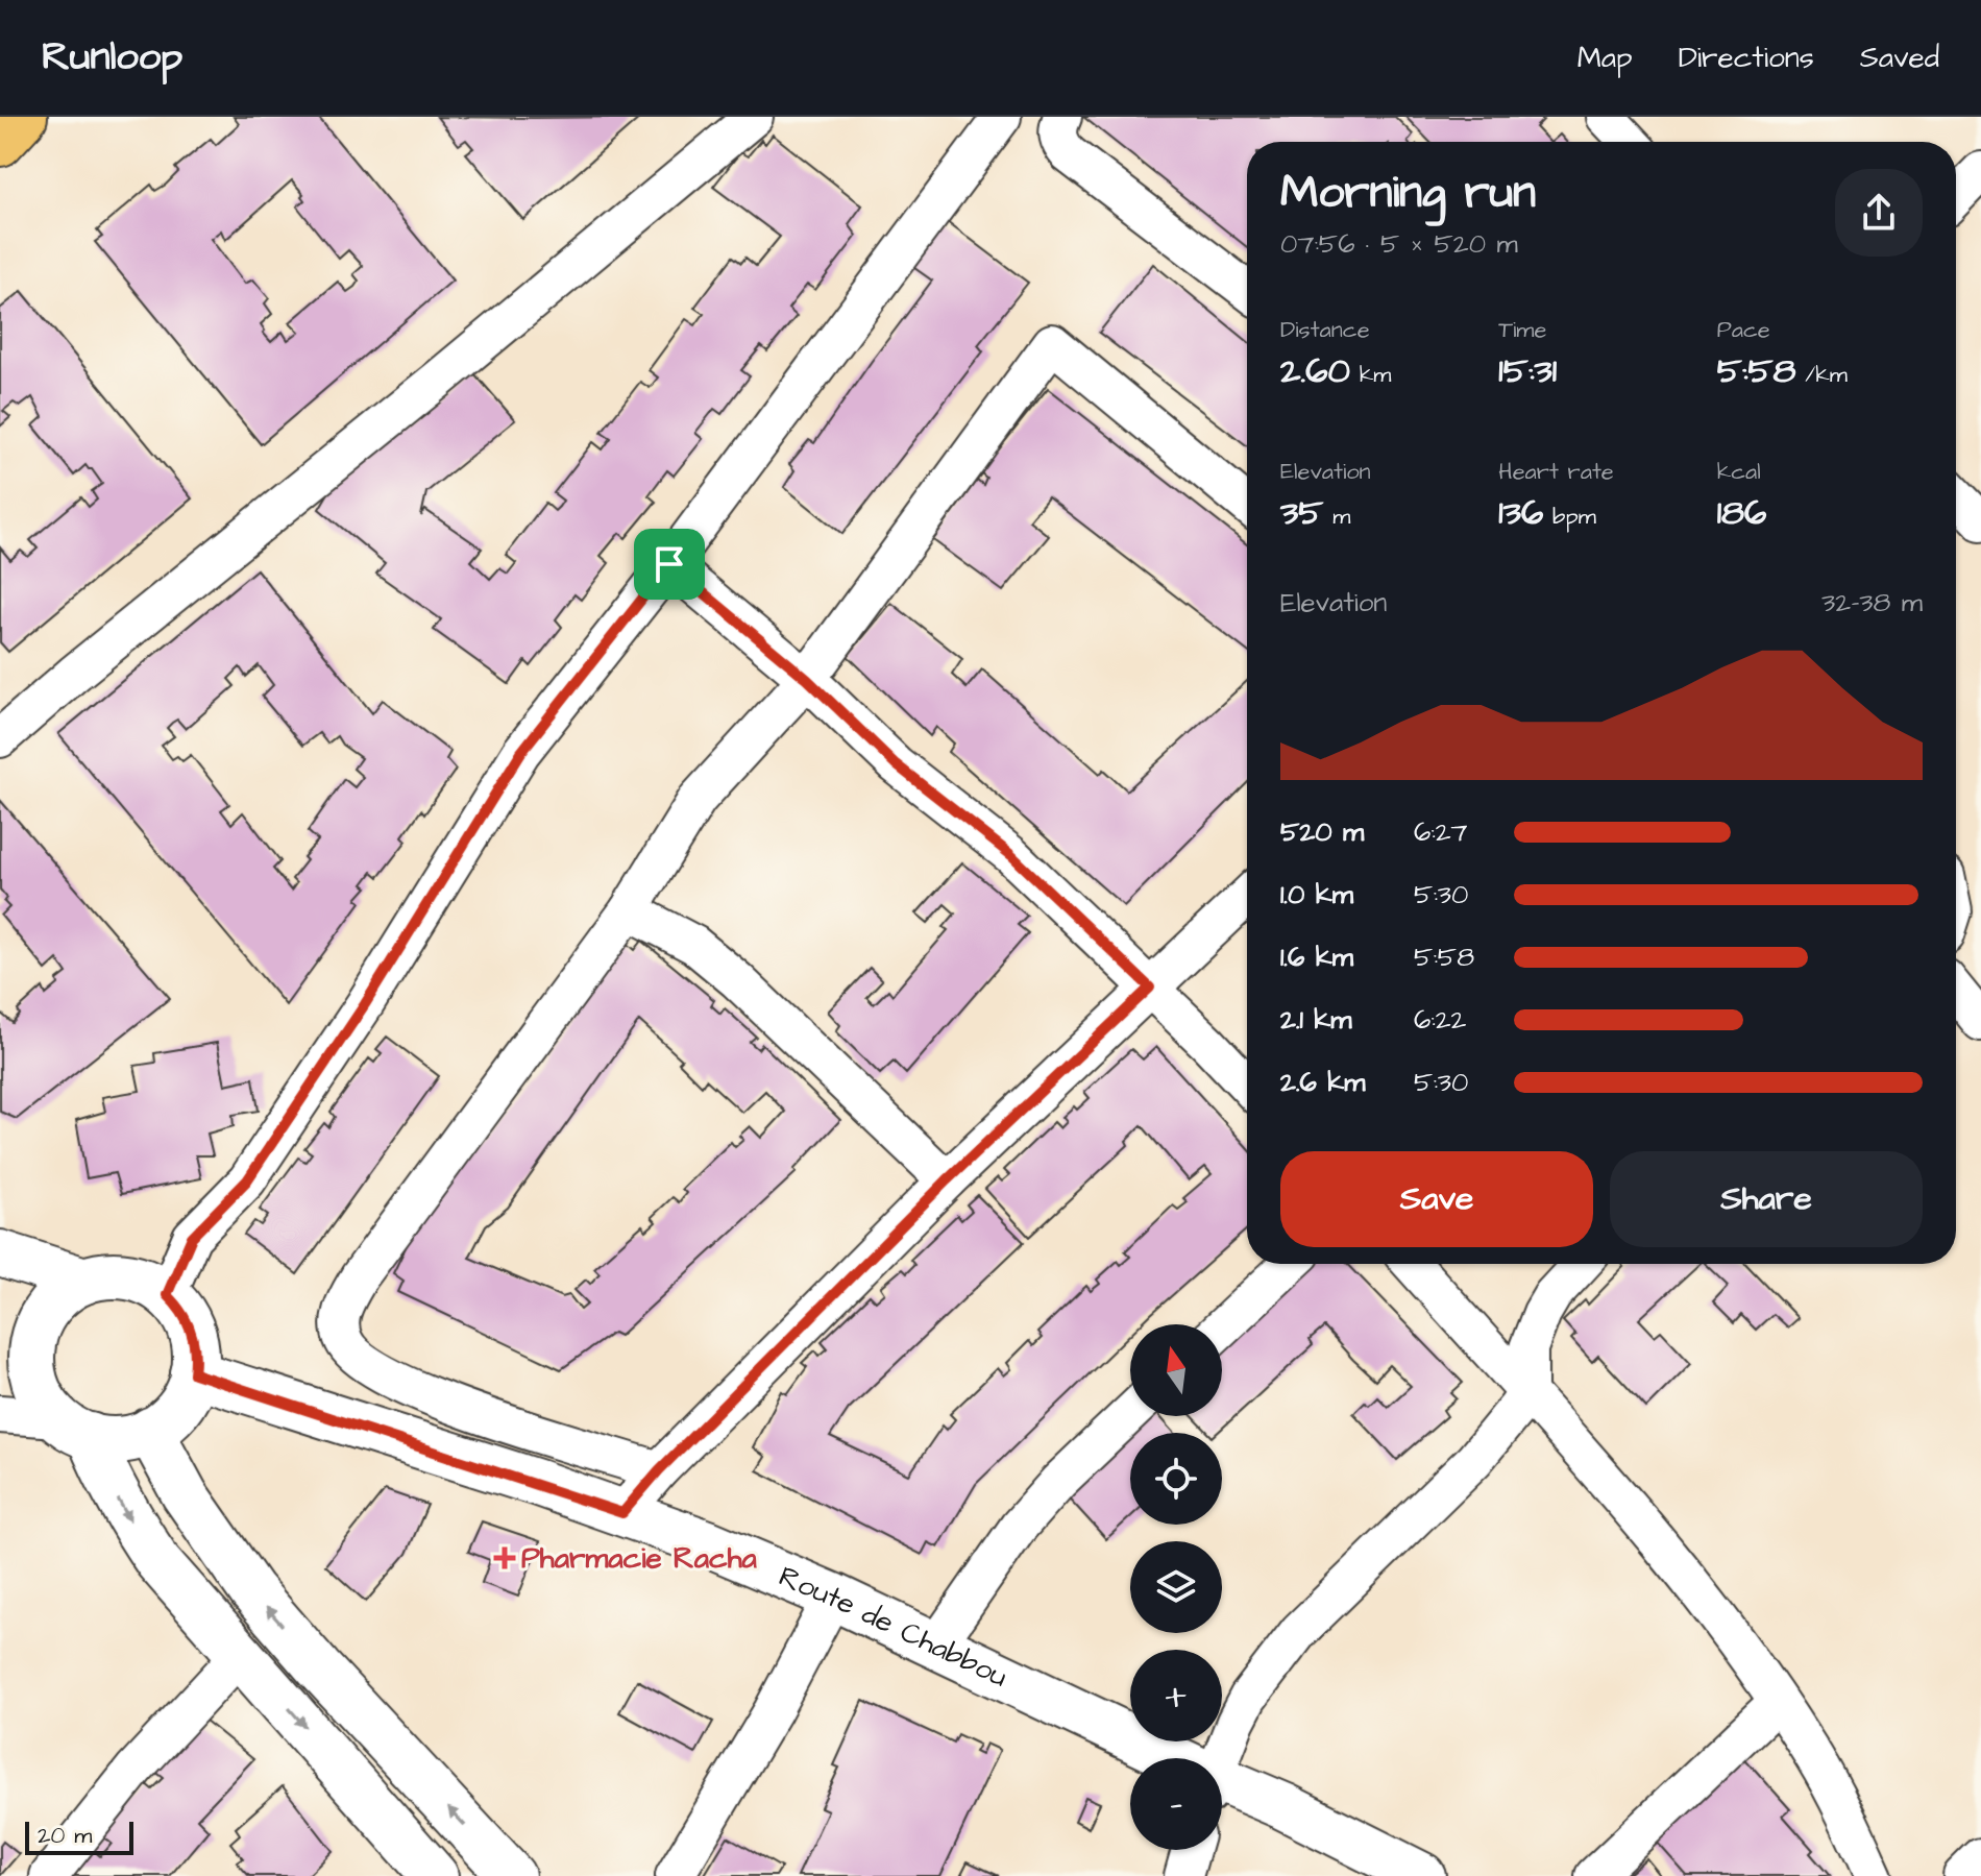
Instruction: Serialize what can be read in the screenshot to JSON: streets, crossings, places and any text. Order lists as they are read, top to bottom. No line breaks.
{"streets":{"street":["Route de Chabbou"]},"places":{"health":["Pharmacie Racha"]},"scale_bar":"20 m","north":"top","page":{"header":"Runloop","nav":["Map","Directions","Saved"],"heading":["Morning run","07:56 · 5 × 520 m"],"stats":[["Distance","2.60 km"],["Time","15:31"],["Pace","5:58 /km"],["Elevation","35 m"],["Heart rate","136 bpm"],["kcal","186"]],"chart":["Elevation","32–38 m"],"list":[{"name":"520 m","note":"6:27"},{"name":"1.0 km","note":"5:30"},{"name":"1.6 km","note":"5:58"},{"name":"2.1 km","note":"6:22"},{"name":"2.6 km","note":"5:30"}],"buttons":["Save","Share"],"map_buttons":["+","−"],"scale":"20 m"}}
